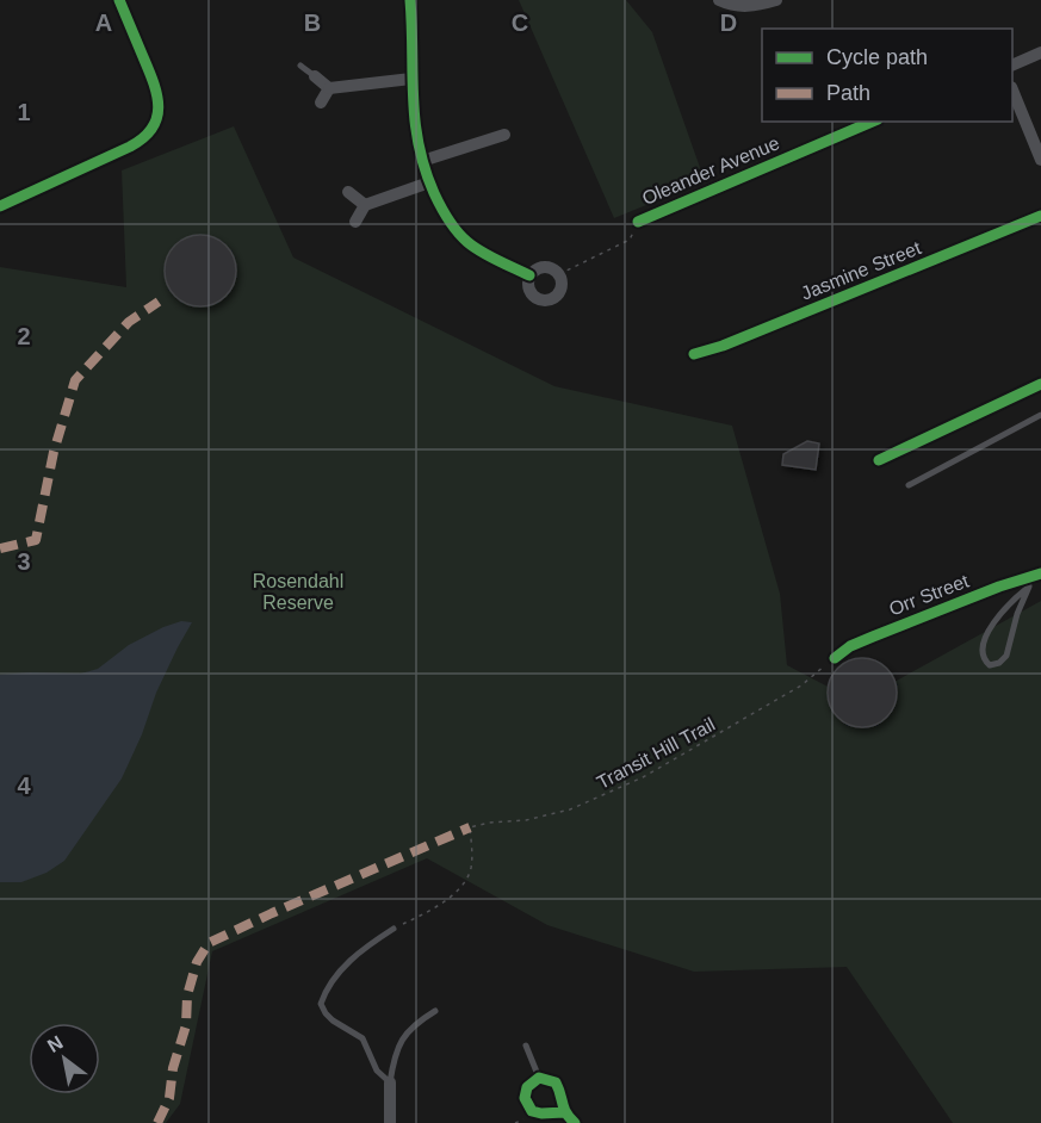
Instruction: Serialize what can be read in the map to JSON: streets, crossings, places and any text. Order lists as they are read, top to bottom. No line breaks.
{"streets":{"street":["Oleander Avenue","Jasmine Street","Orr Street"],"path":["Transit Hill Trail"]},"crossings":[["Orr Street","Transit Hill Trail"]],"parks":["Rosendahl Reserve"],"legend":["Cycle path","Path"],"north":"top left","grid":{"columns":["A","B","C","D"],"rows":["1","2","3","4"]}}
